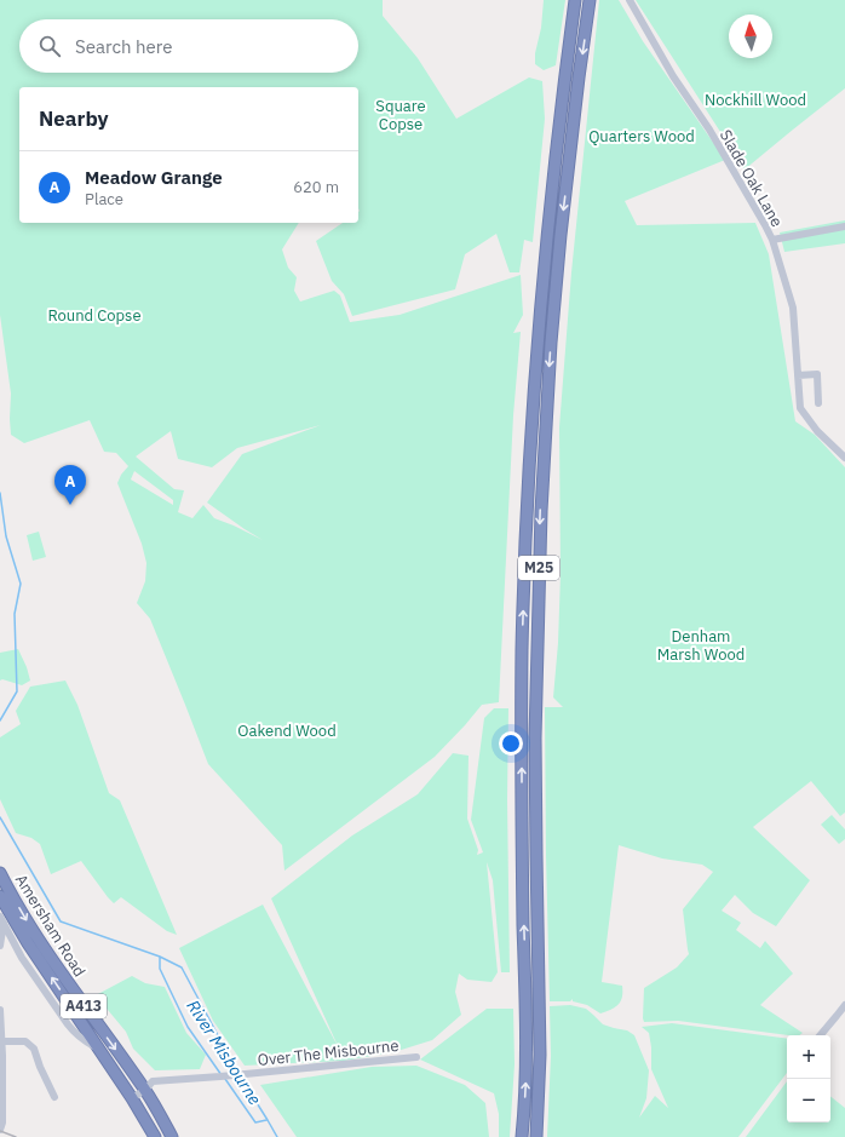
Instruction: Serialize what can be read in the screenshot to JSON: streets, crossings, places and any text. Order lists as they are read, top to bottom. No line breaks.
{"streets":{"highway":["M25","Amersham Road","A413"],"street":["Slade Oak Lane","Over The Misbourne"]},"crossings":[["Amersham Road","Over The Misbourne"],["A413","Over The Misbourne"]],"water":["River Misbourne"],"parks":["Nockhill Wood","Square Copse","Quarters Wood","Round Copse","Denham Marsh Wood","Oakend Wood"],"north":"top","page":{"search":"Search here","heading":"Nearby","list":[{"mark":"A","name":"Meadow Grange","note":"Place","value":"620 m"}],"pins":"A","map_buttons":["+","−"]}}
